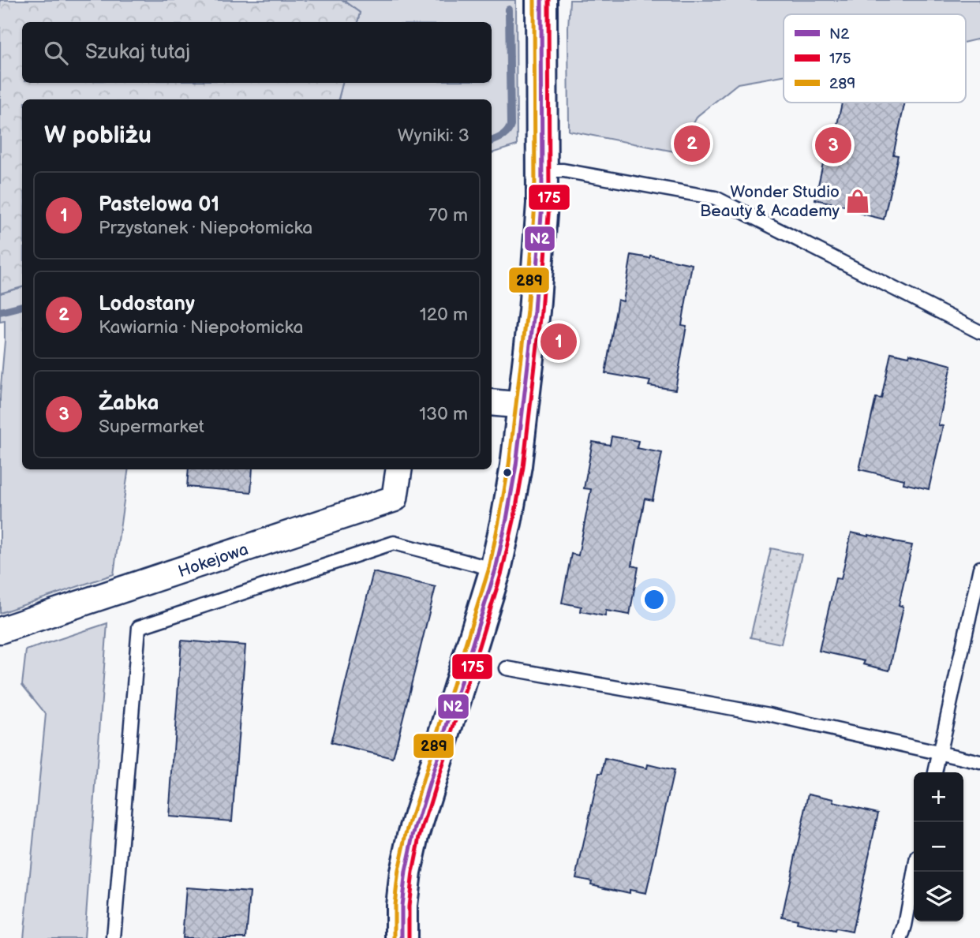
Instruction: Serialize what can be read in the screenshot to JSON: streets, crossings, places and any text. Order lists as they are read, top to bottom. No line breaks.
{"streets":{"street":["Hokejowa"]},"places":{"shop":["Wonder Studio Beauty & Academy"]},"lines":["transit line N2","transit line 175","transit line 289"],"legend":["N2","175","289"],"page":{"search":"Szukaj tutaj","heading":["W pobliżu","Wyniki: 3"],"pins":["2","3","1"],"list":[{"mark":"1","name":"Pastelowa 01","note":"Przystanek · Niepołomicka","value":"70 m"},{"mark":"2","name":"Lodostany","note":"Kawiarnia · Niepołomicka","value":"120 m"},{"mark":"3","name":"Żabka","note":"Supermarket","value":"130 m"}],"map_buttons":["+","−"]}}
